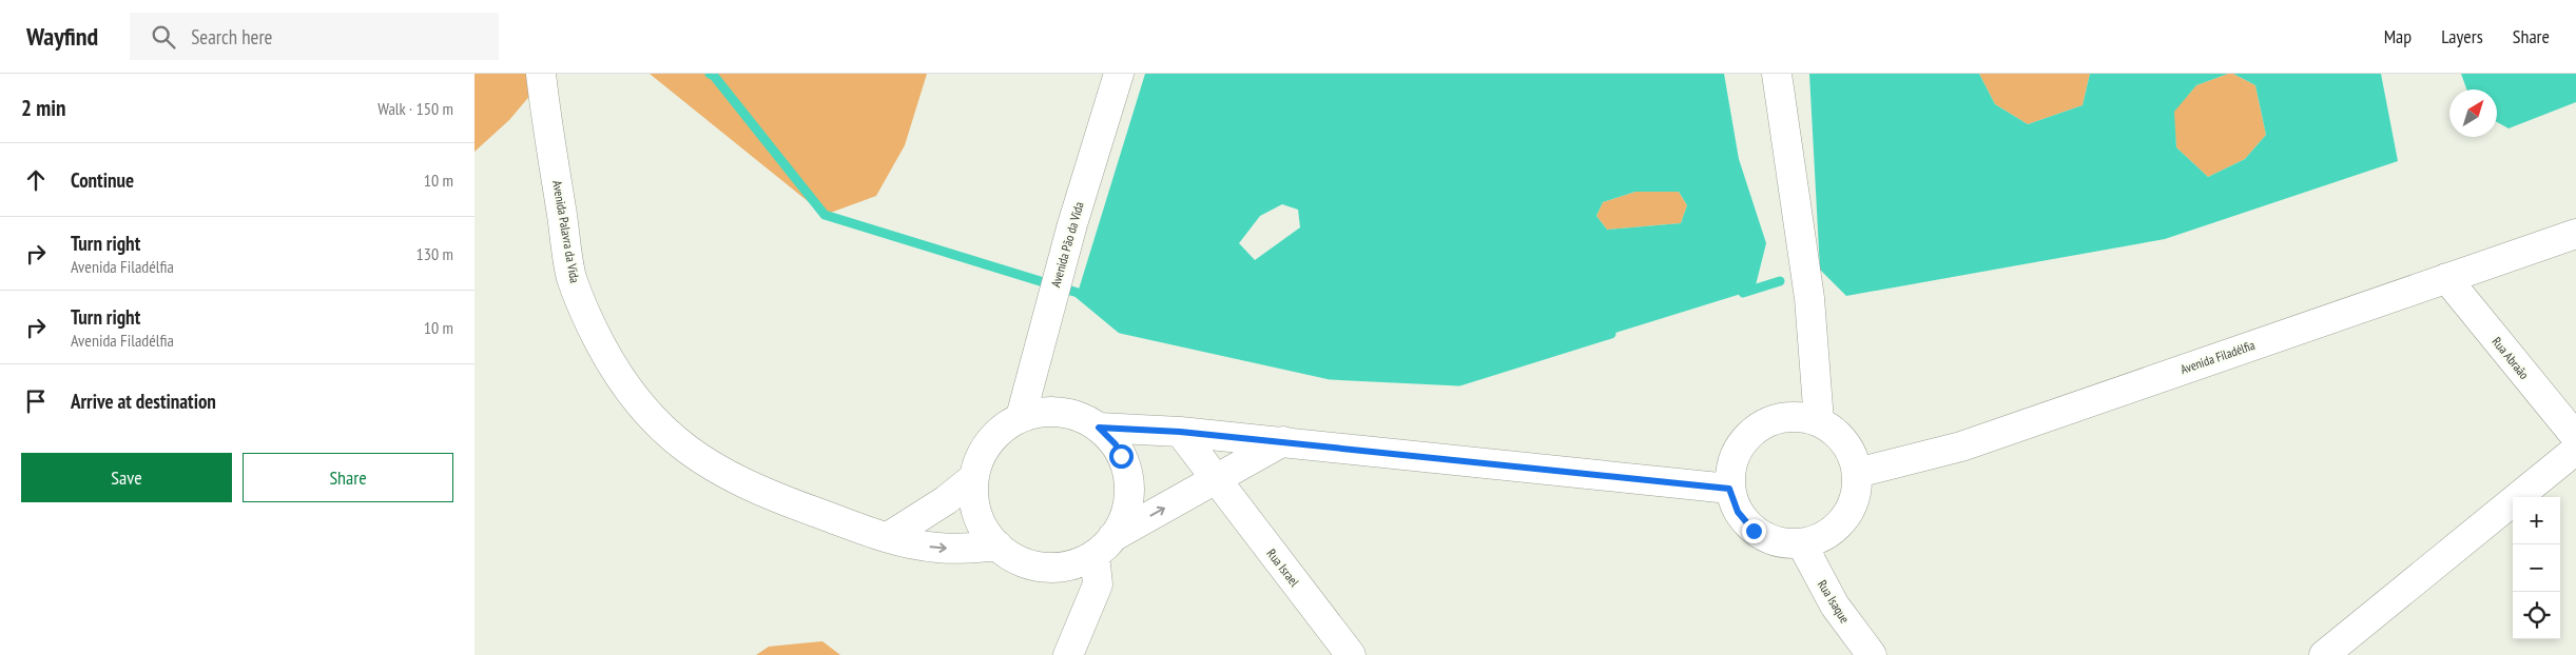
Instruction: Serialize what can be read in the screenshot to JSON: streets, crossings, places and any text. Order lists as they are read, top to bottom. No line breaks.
{"streets":{"street":["Avenida Palavra da Vida","Avenida Pão da Vida","Avenida Filadélfia","Rua Abraão","Rua Israel","Rua Isaque"]},"crossings":[["Avenida Palavra da Vida","Avenida Pão da Vida"],["Avenida Filadélfia","Rua Abraão"],["Avenida Filadélfia","Rua Isaque"]],"north":"top right","page":{"header":"Wayfind","search":"Search here","nav":["Map","Layers","Share"],"heading":["2 min","Walk · 150 m"],"list":[["Continue","10 m"],["Turn right","Avenida Filadélfia","130 m"],["Turn right","Avenida Filadélfia","10 m"],"Arrive at destination"],"buttons":["Save","Share"],"map_buttons":["+","−"]}}
